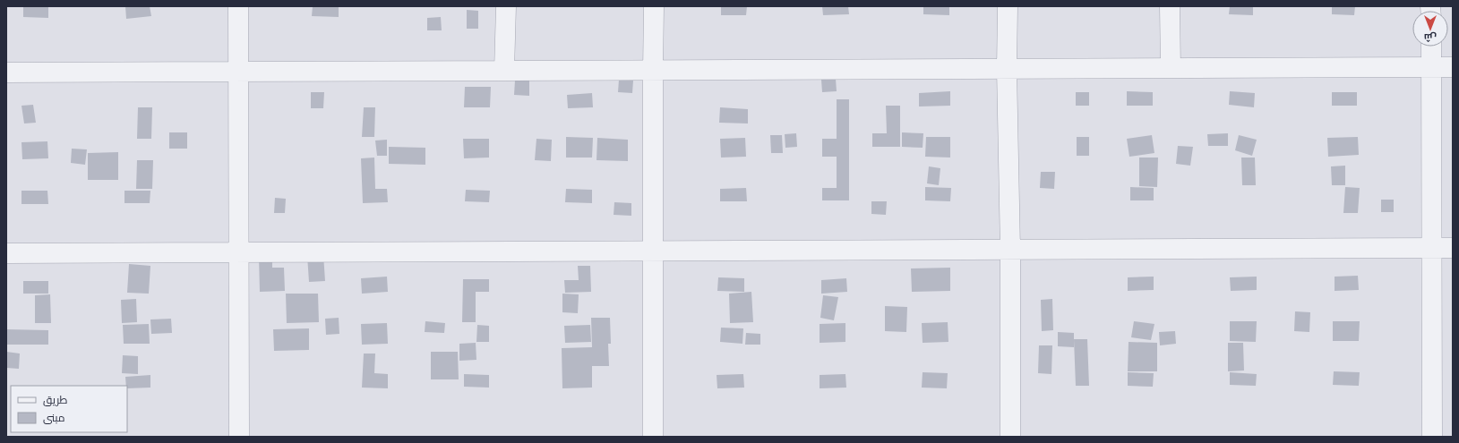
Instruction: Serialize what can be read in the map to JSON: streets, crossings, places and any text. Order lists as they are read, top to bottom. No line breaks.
{"legend":["طريق","مبنى"],"north":"bottom"}
